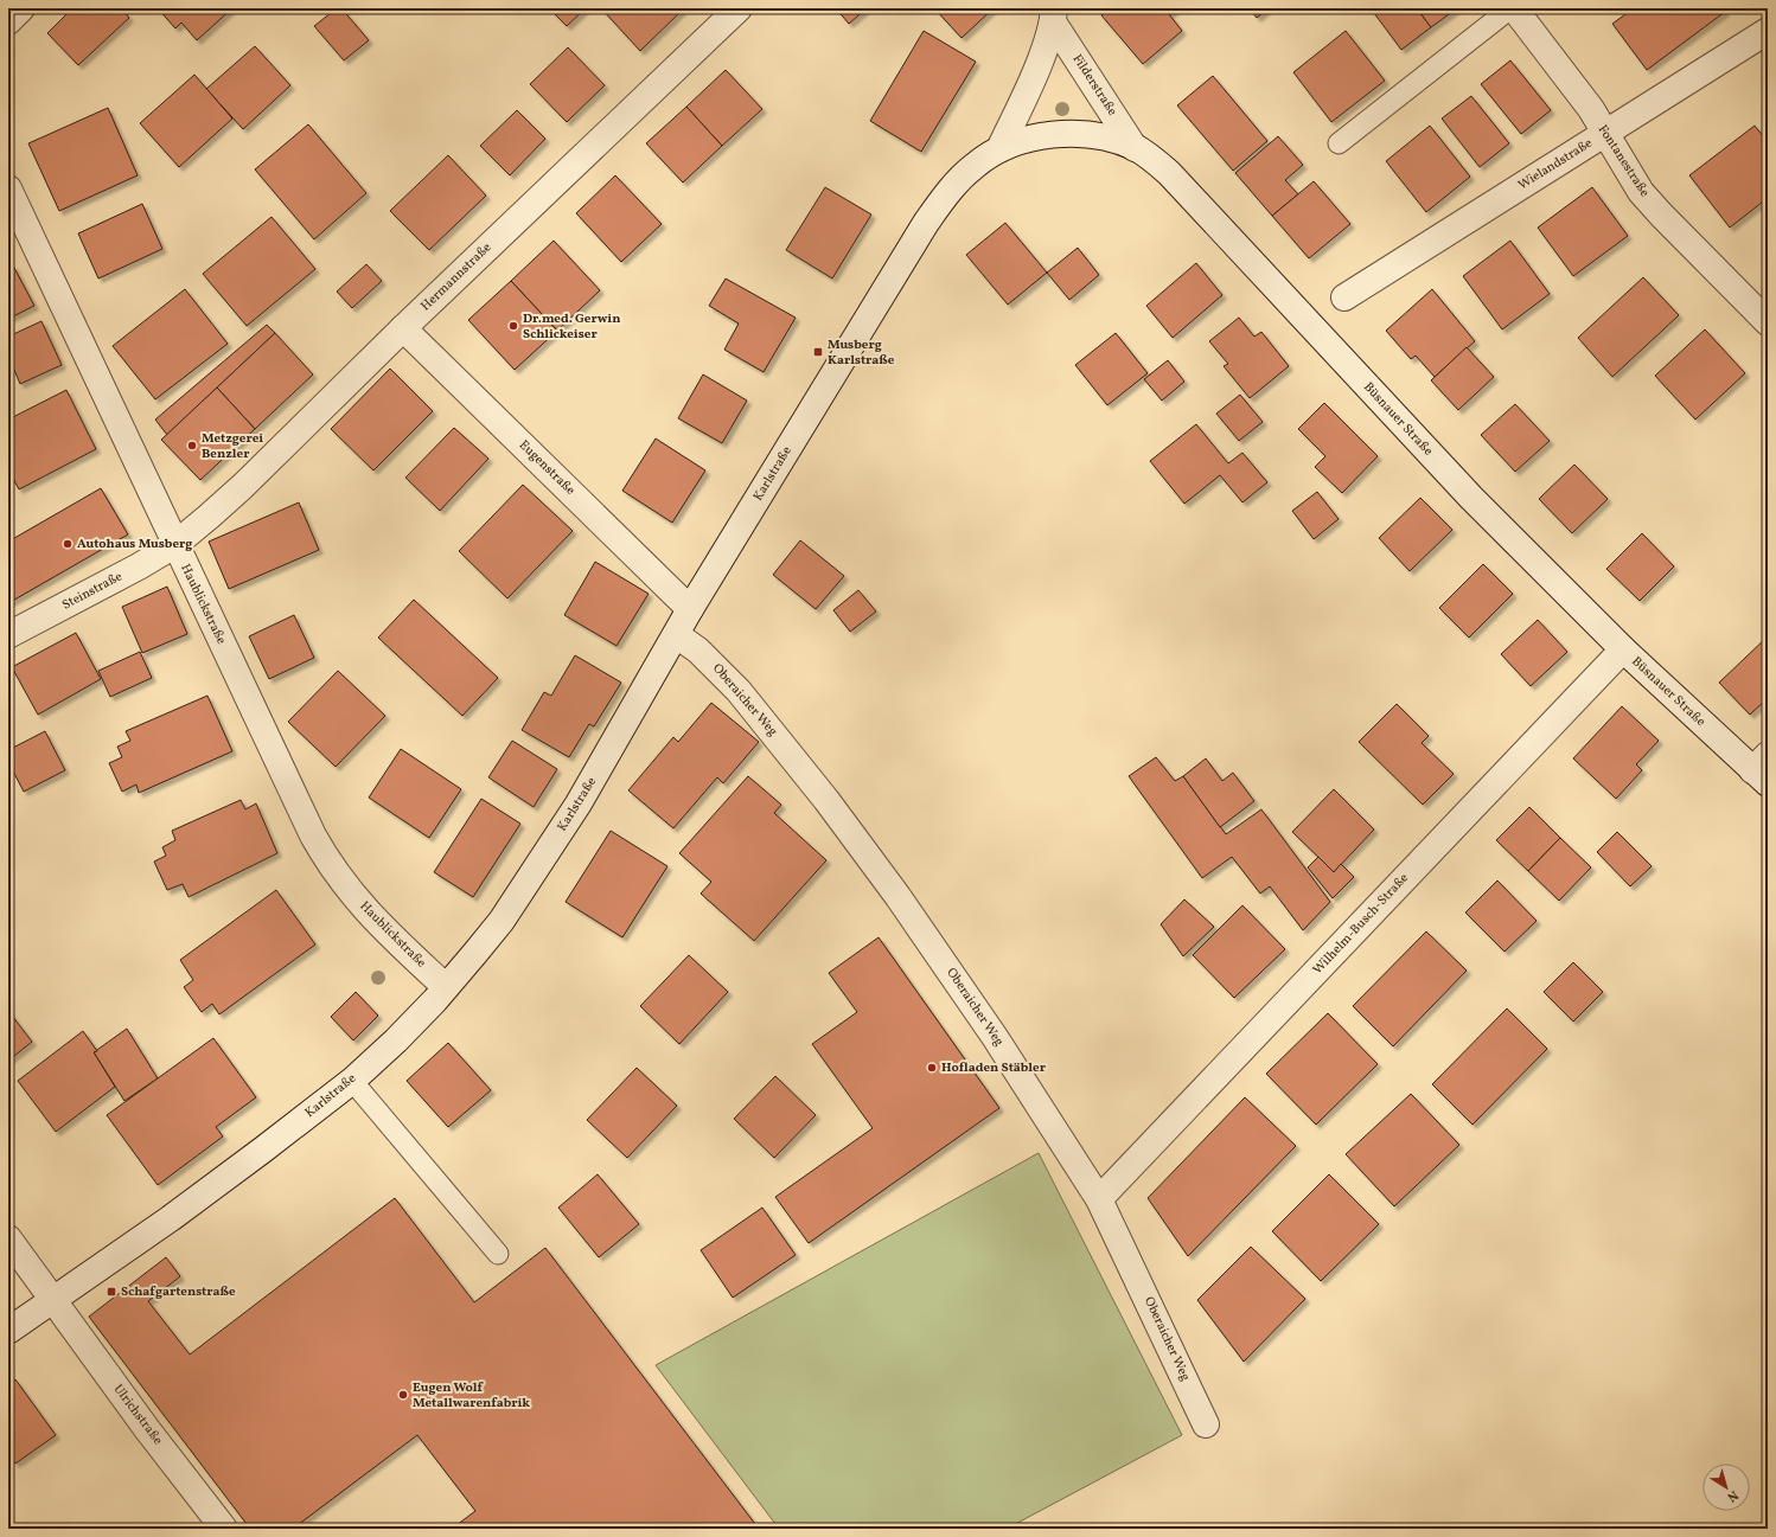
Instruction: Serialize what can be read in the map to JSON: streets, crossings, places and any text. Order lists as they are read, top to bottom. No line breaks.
{"streets":{"street":["Filderstraße","Fontanestraße","Wielandstraße","Hermannstraße","Büsnauer Straße","Eugenstraße","Karlstraße","Steinstraße","Haublickstraße","Oberaicher Weg","Wilhelm-Busch-Straße","Ulrichstraße"]},"crossings":[["Filderstraße","Büsnauer Straße"],["Filderstraße","Karlstraße"],["Fontanestraße","Wielandstraße"],["Hermannstraße","Eugenstraße"],["Hermannstraße","Steinstraße"],["Hermannstraße","Haublickstraße"],["Büsnauer Straße","Karlstraße"],["Büsnauer Straße","Wilhelm-Busch-Straße"],["Eugenstraße","Karlstraße"],["Karlstraße","Haublickstraße"],["Karlstraße","Oberaicher Weg"],["Karlstraße","Ulrichstraße"],["Steinstraße","Haublickstraße"],["Oberaicher Weg","Wilhelm-Busch-Straße"]],"places":{"other":["Dr.med. Gerwin Schlickeiser","Metzgerei Benzler","Autohaus Musberg","Hofladen Stäbler","Eugen Wolf Metallwarenfabrik"],"transit":["Musberg Karlstraße","Schafgartenstraße"]},"north":"bottom right"}
